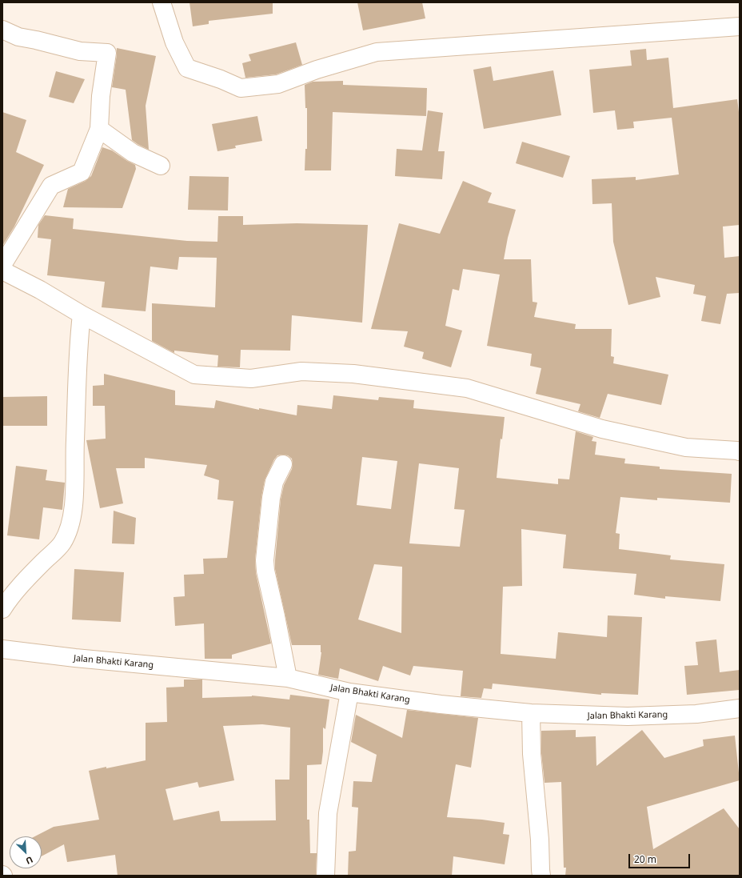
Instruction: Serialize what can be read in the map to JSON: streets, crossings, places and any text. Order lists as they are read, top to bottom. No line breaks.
{"streets":{"street":["Jalan Bhakti Karang"]},"scale_bar":"20 m","north":"bottom right"}
